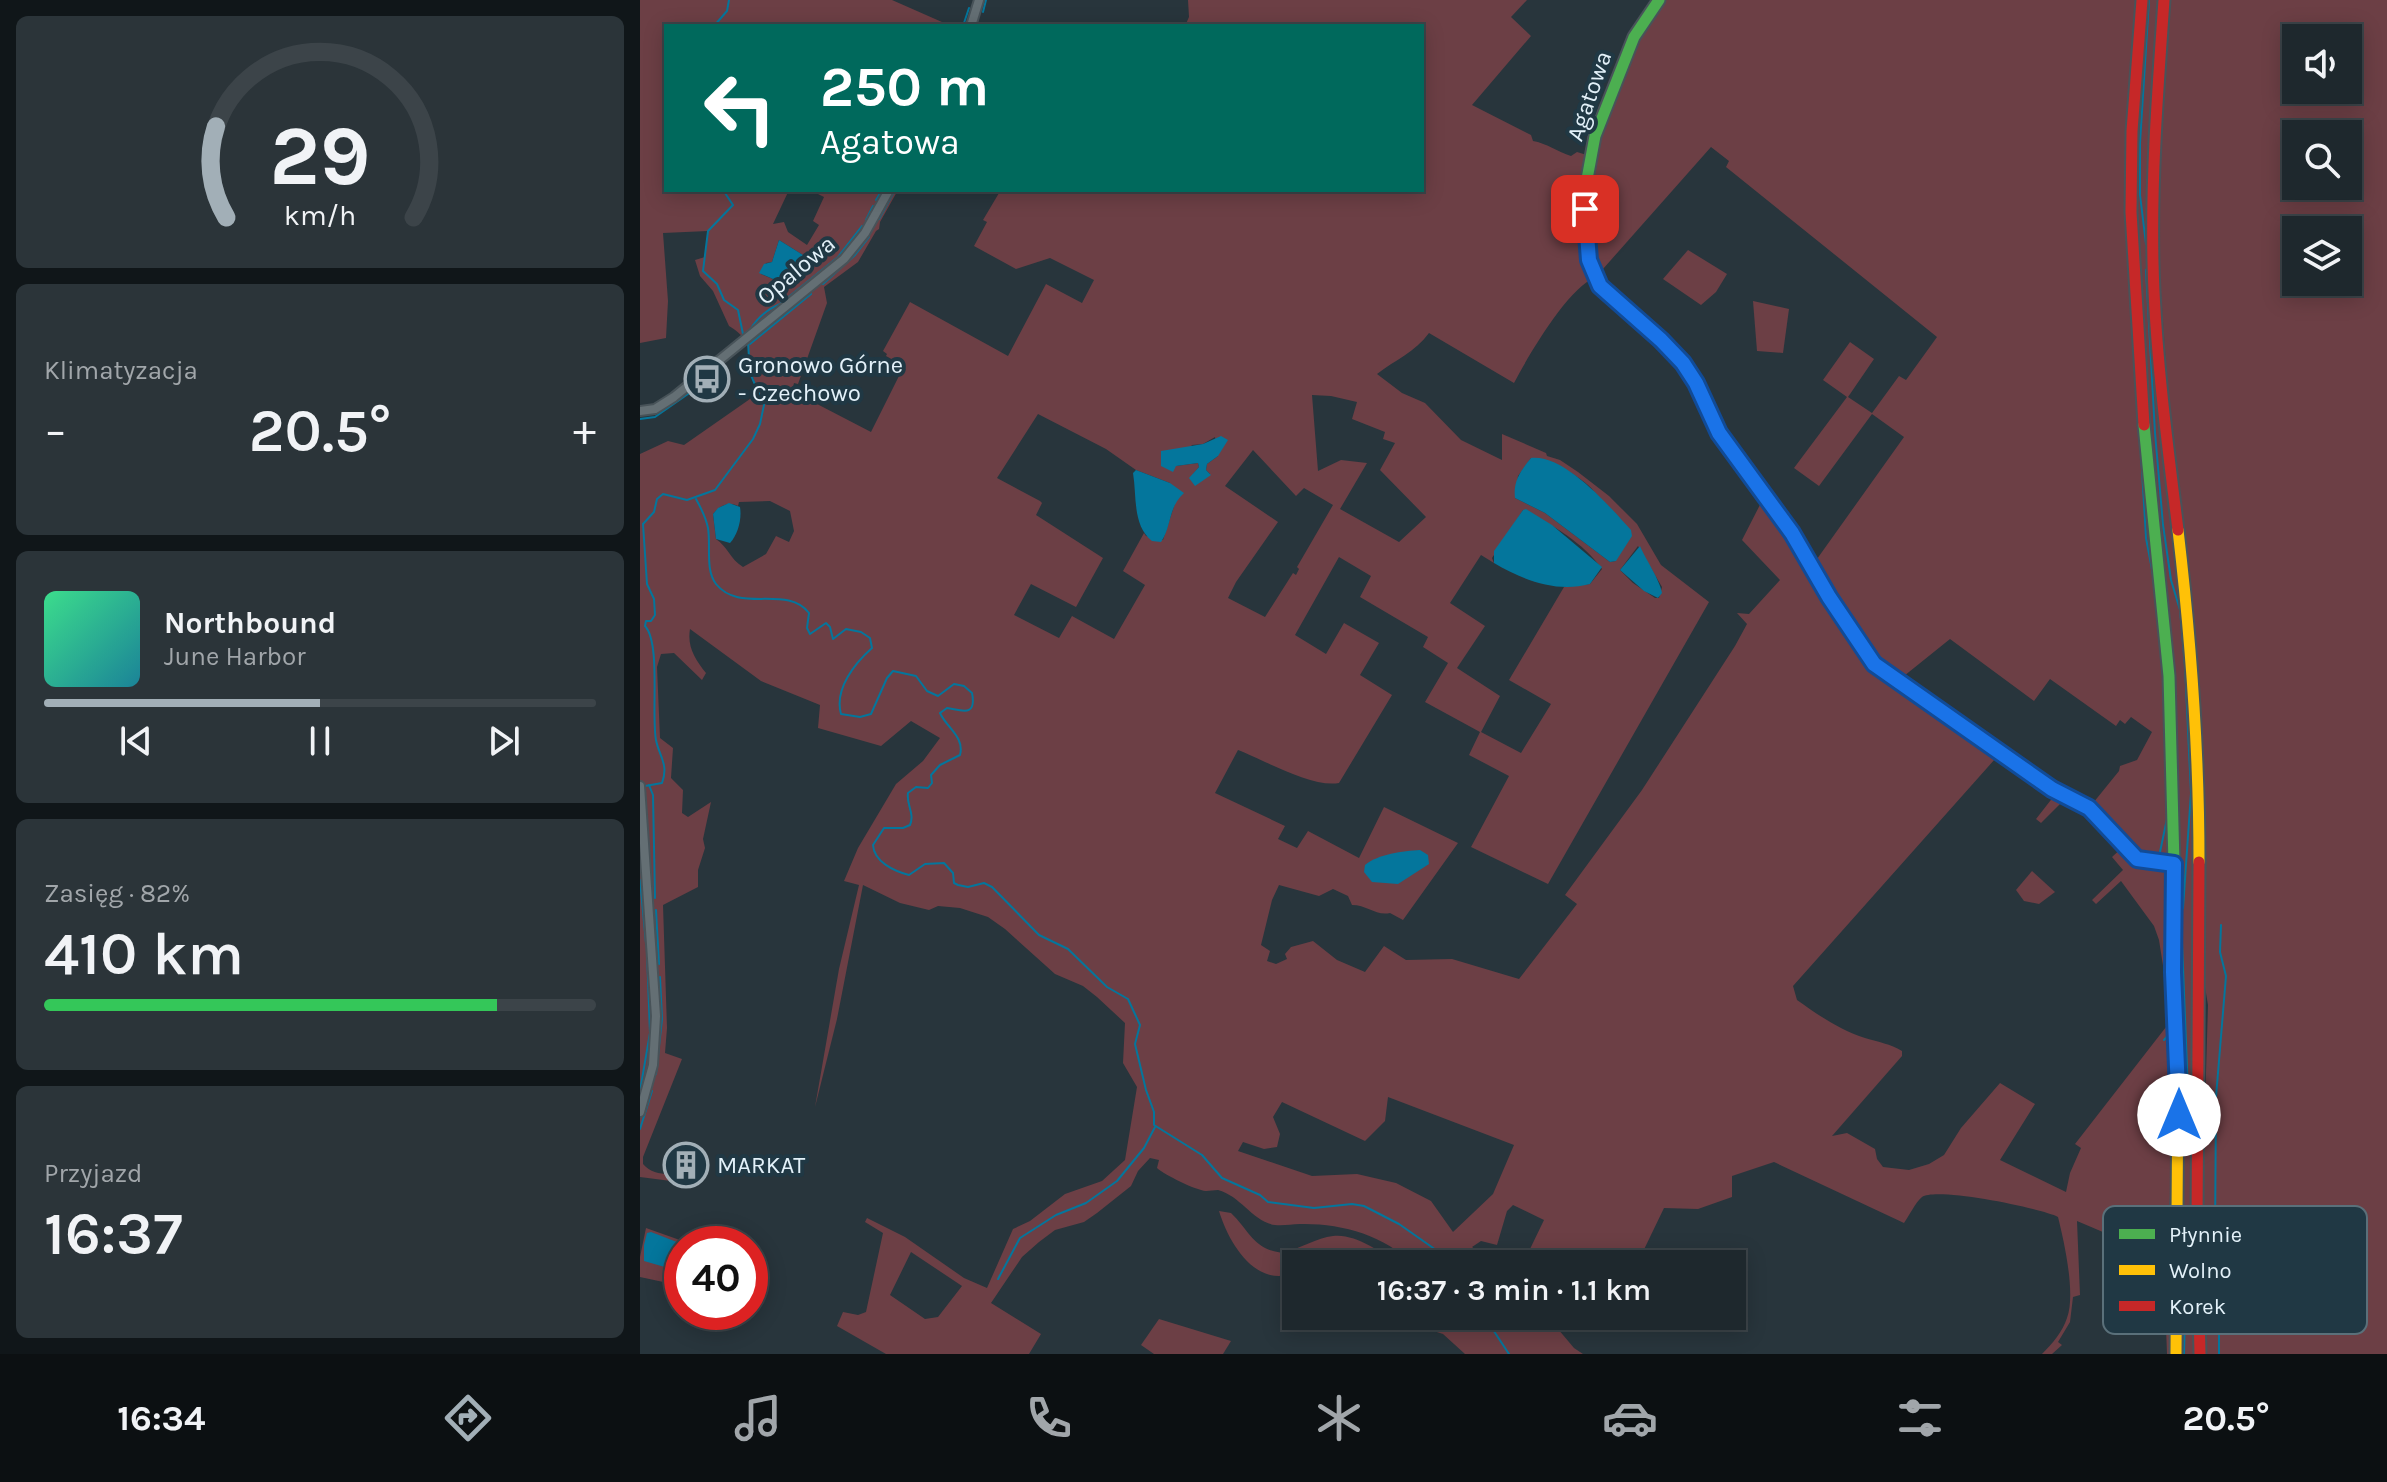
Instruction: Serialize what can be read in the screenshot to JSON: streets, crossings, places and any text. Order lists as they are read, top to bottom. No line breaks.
{"streets":{"main road":["Agatowa"],"street":["Opalowa"]},"places":{"bus stop":["Gronowo Górne - Czechowo"],"building":["MARKAT"]},"legend":["Płynnie","Wolno","Korek"],"page":{"turn":["250 m","Agatowa"],"tile":["Klimatyzacja",["Zasięg · 82%","410 km"],["Przyjazd","16:37"]],"heat":["−","20.5°","+"],"song":["Northbound","June Harbor"],"limit":"40","trip":"16:37 · 3 min · 1.1 km","tabs":["16:34","20.5°"],"gauge":["29","km/h"]}}
